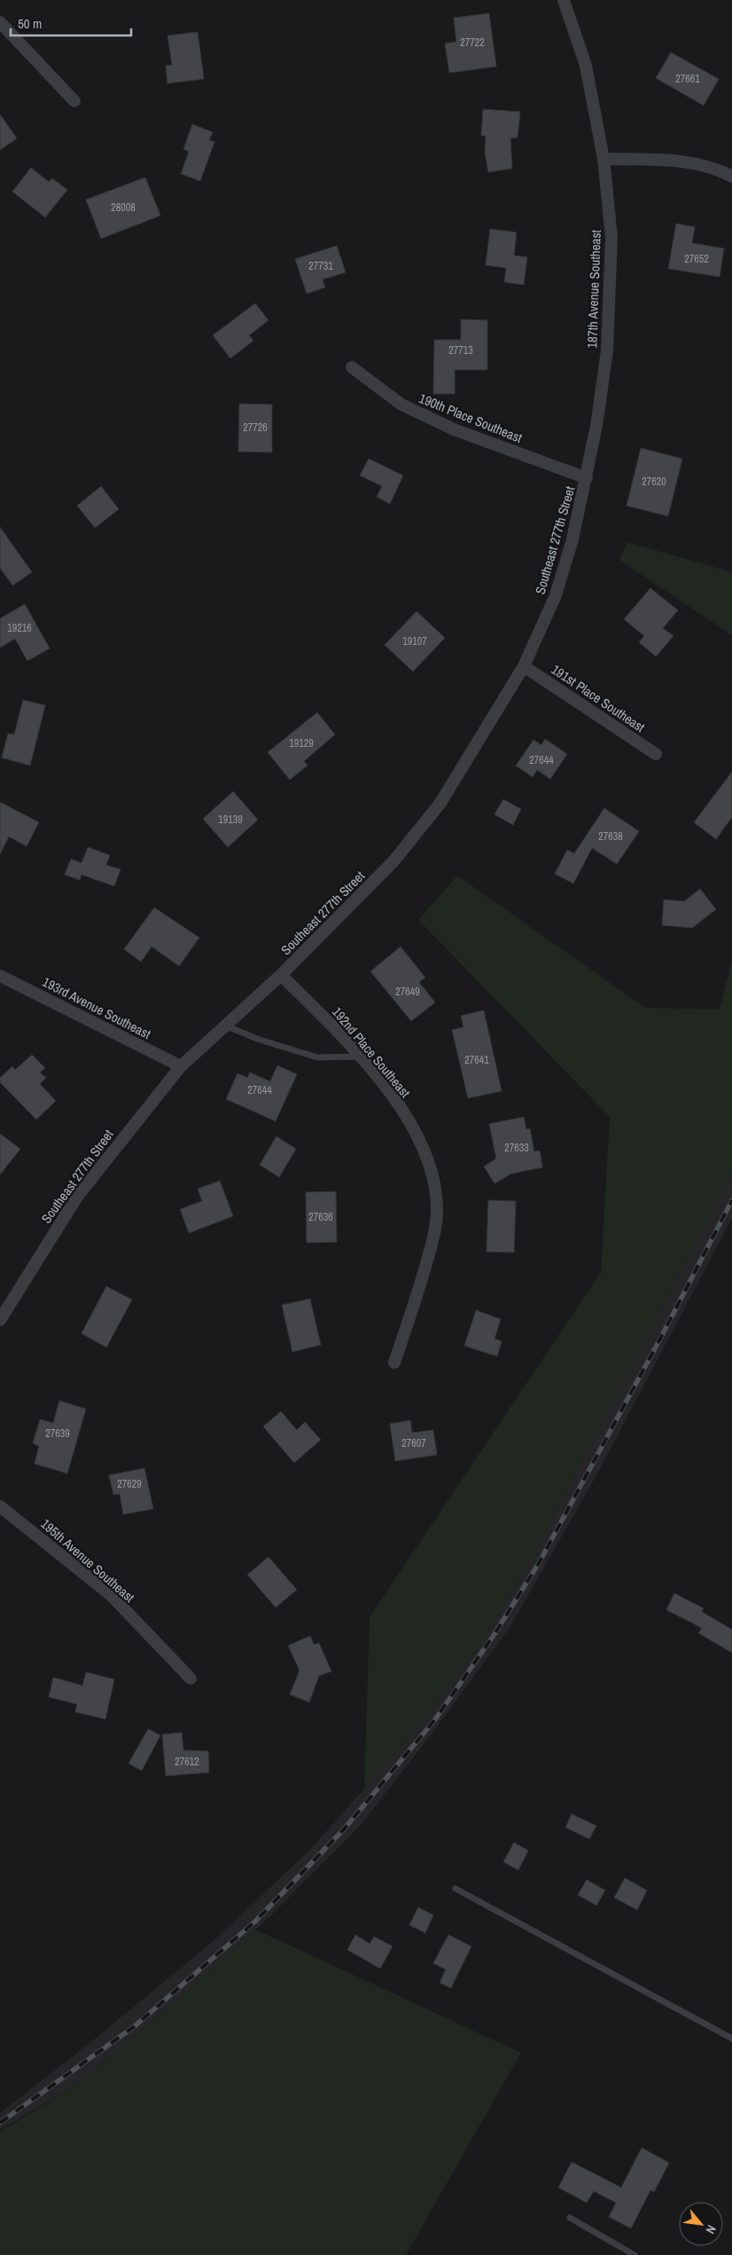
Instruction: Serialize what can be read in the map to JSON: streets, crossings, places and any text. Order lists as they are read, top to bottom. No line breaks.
{"streets":{"street":["187th Avenue Southeast","190th Place Southeast","Southeast 277th Street","191st Place Southeast","193rd Avenue Southeast","192nd Place Southeast","195th Avenue Southeast"]},"crossings":[["187th Avenue Southeast","190th Place Southeast"],["187th Avenue Southeast","Southeast 277th Street"],["190th Place Southeast","Southeast 277th Street"],["Southeast 277th Street","191st Place Southeast"],["Southeast 277th Street","193rd Avenue Southeast"],["Southeast 277th Street","192nd Place Southeast"]],"house_numbers":["27722","27661","28008","27652","27731","27713","27726","27620","19216","19107","19129","27644","19139","27638","27649","27641","27644","27633","27636","27639","27607","27629","27612"],"scale_bar":"50 m","north":"bottom right"}
